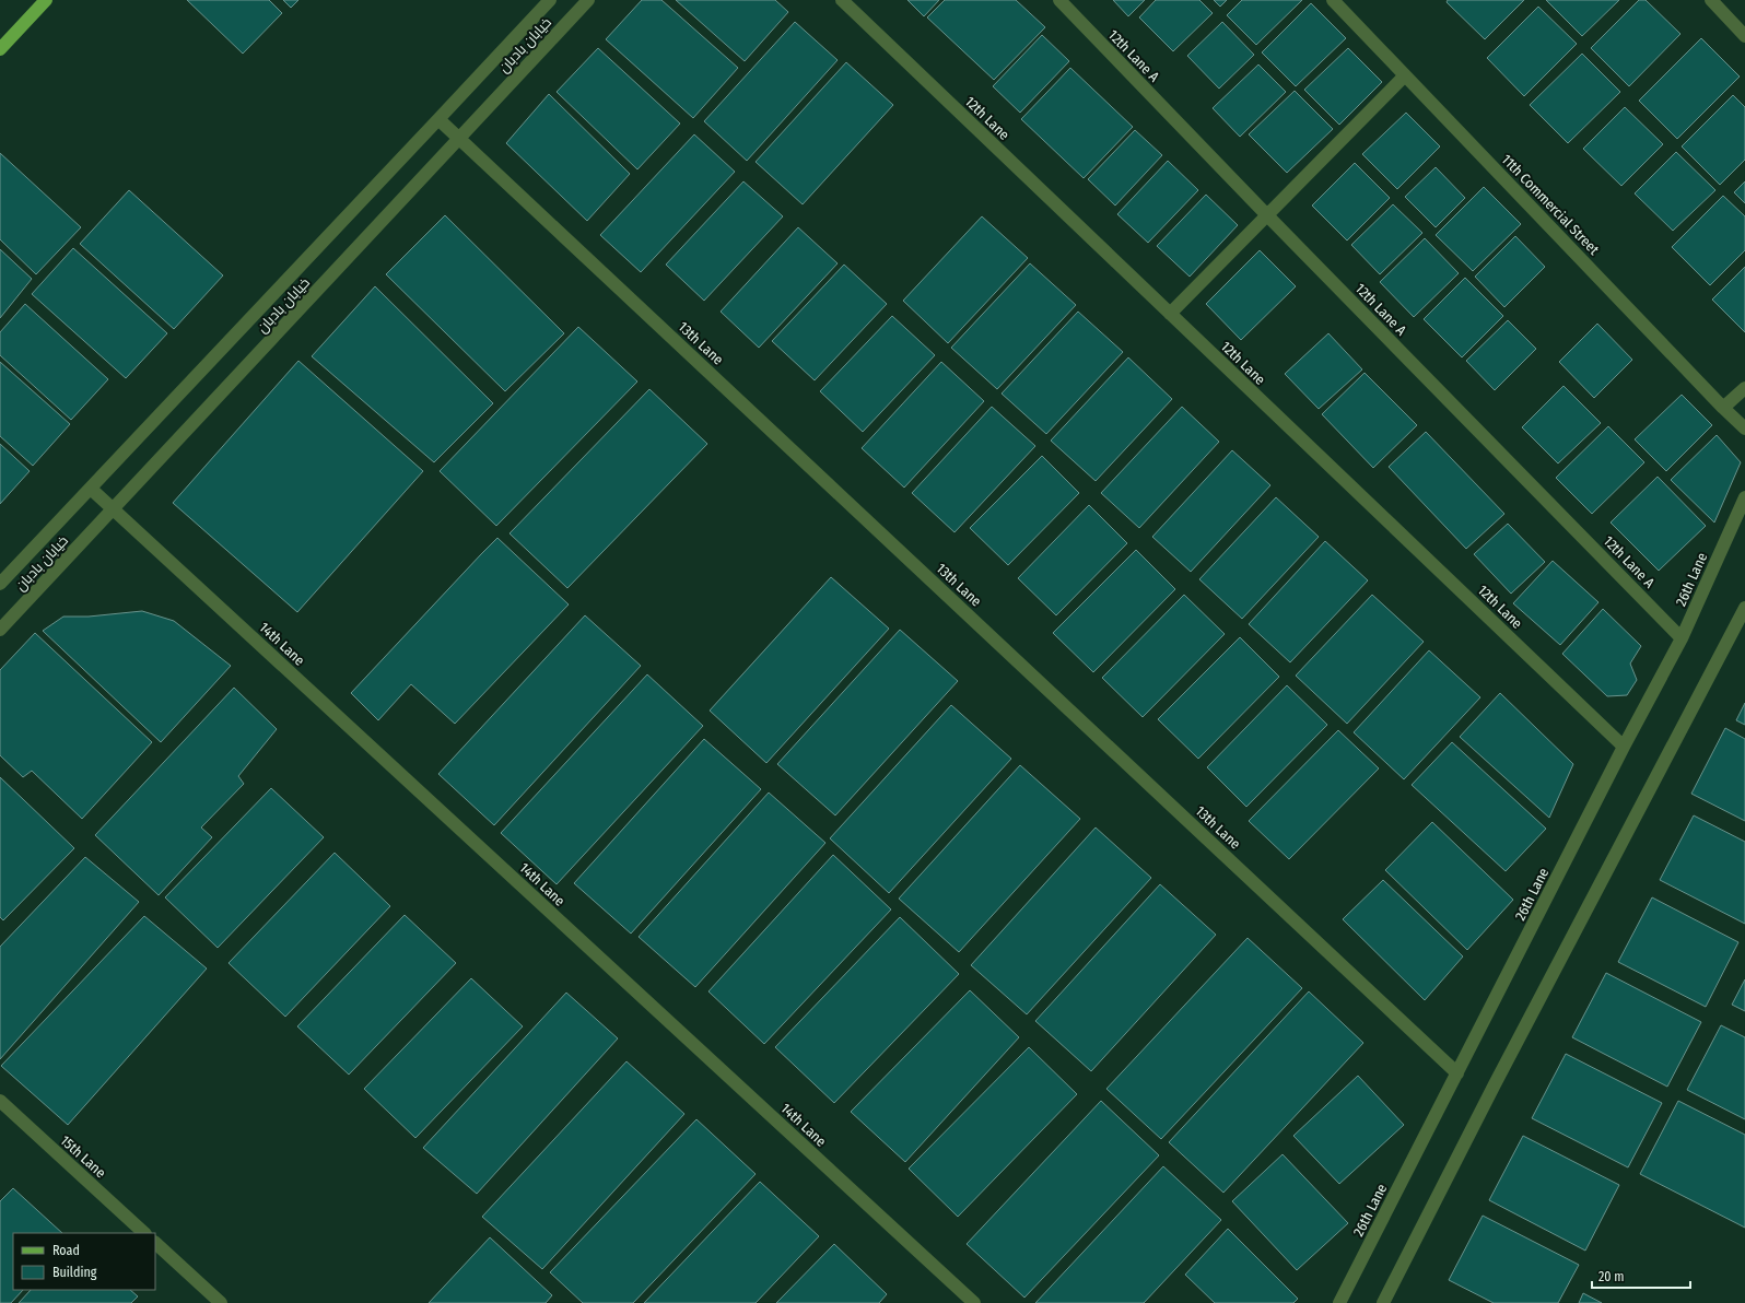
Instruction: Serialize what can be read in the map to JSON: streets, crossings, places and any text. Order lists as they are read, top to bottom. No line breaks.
{"streets":{"street":["خیابان بادبان","12th Lane A","12th Lane","11th Commercial Street","13th Lane","26th Lane","14th Lane","15th Lane"]},"crossings":[["خیابان بادبان","13th Lane"],["خیابان بادبان","14th Lane"],["12th Lane A","26th Lane"],["12th Lane","26th Lane"],["13th Lane","26th Lane"]],"legend":["Road","Building"],"scale_bar":"20 m"}
